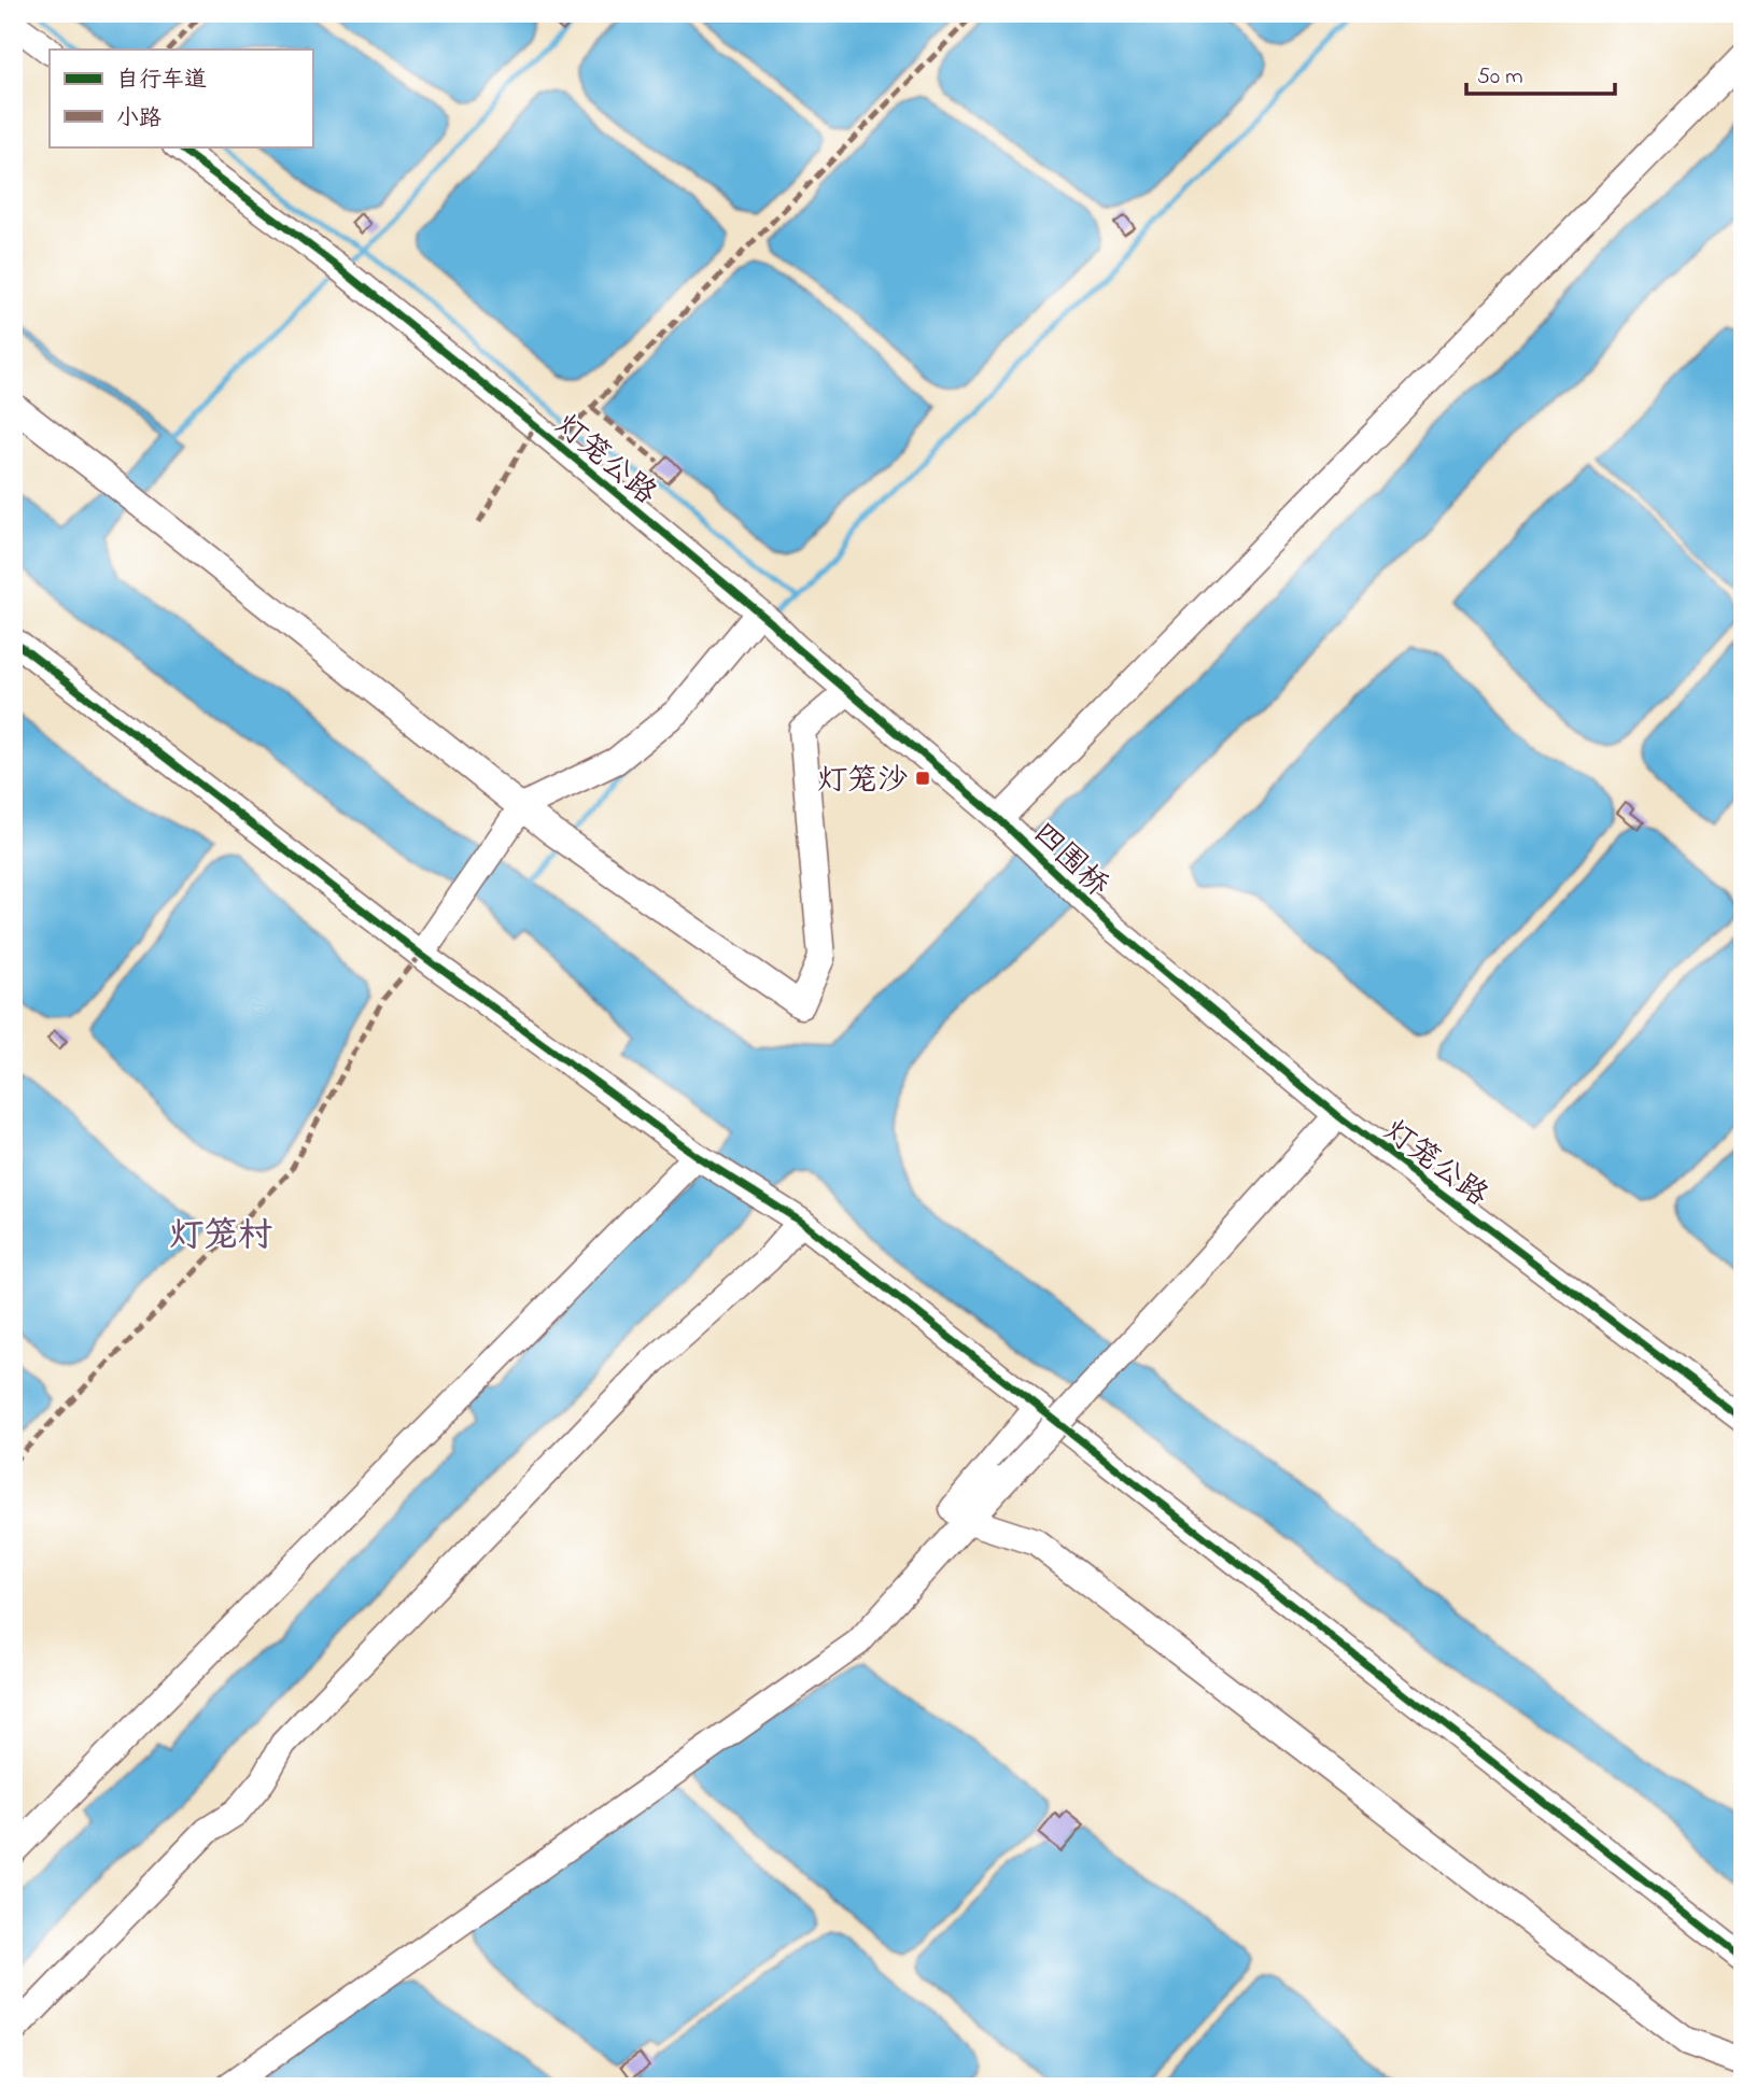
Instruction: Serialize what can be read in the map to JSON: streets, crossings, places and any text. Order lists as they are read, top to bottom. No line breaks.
{"streets":{"street":["灯笼公路","四围桥"]},"crossings":[["灯笼公路","四围桥"]],"districts":["灯笼村"],"places":{"transit":["灯笼沙"]},"legend":["自行车道","小路"],"scale_bar":"50 m"}
